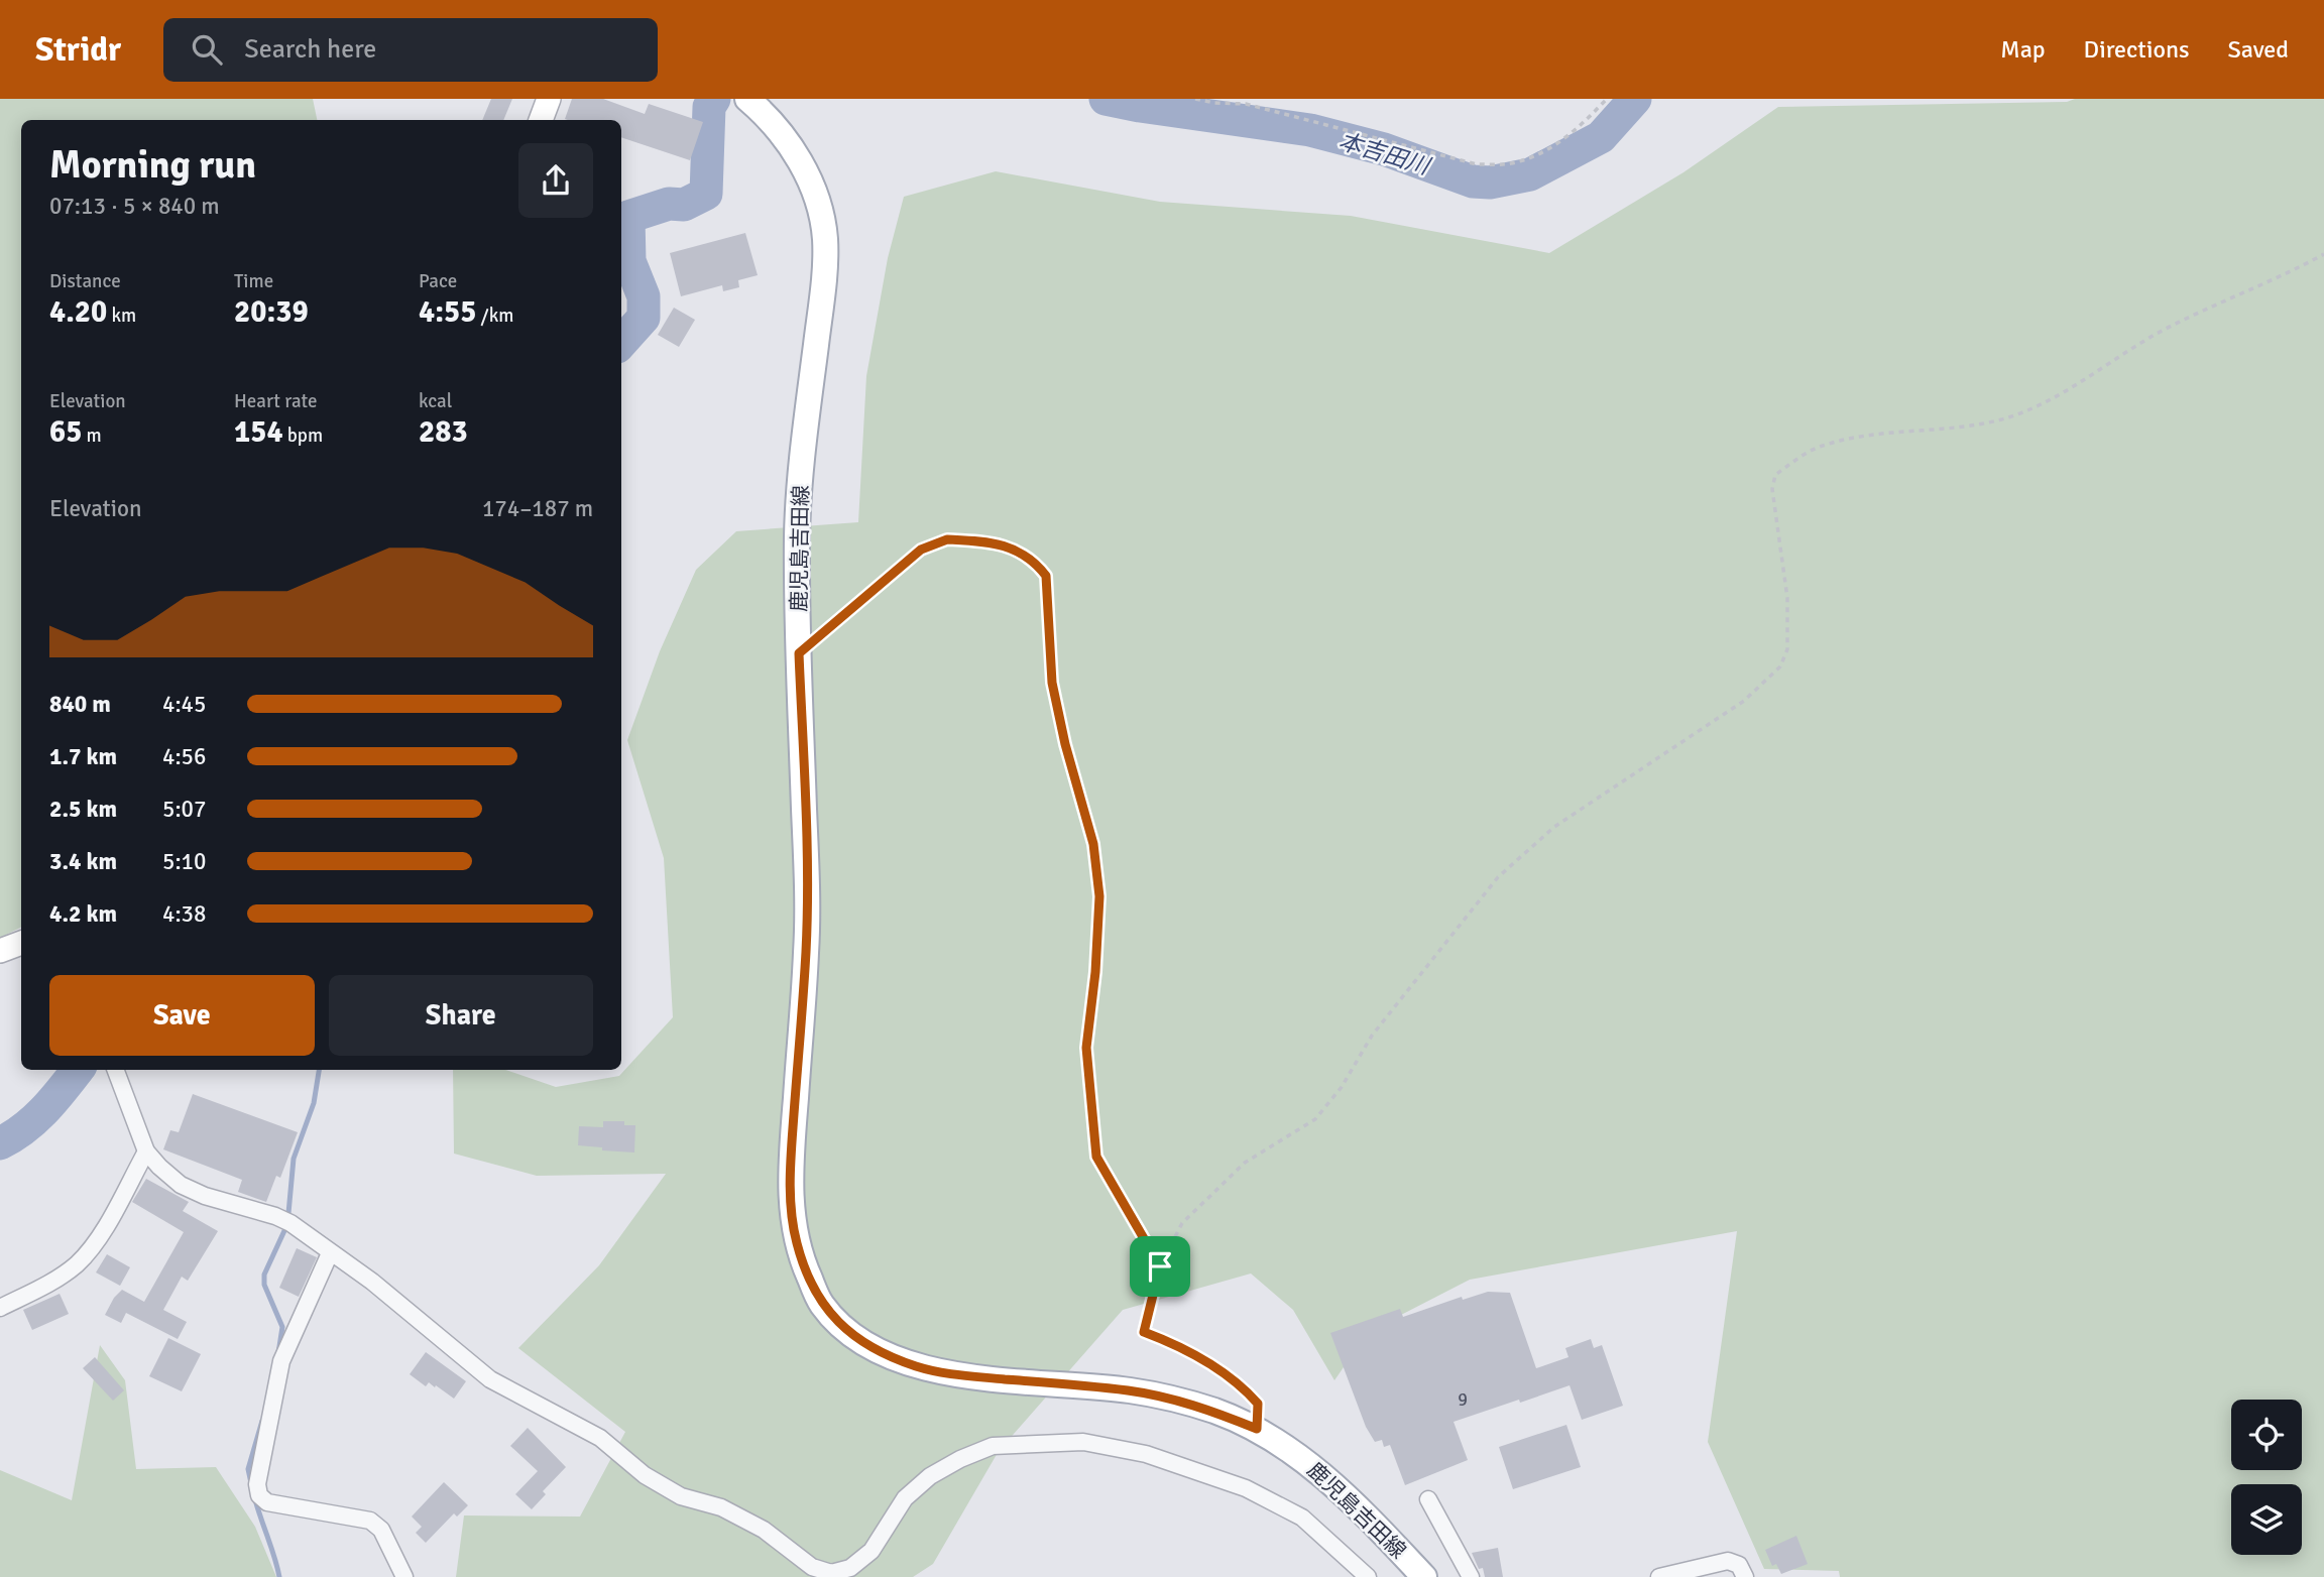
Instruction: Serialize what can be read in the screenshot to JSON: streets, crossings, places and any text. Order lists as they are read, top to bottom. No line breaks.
{"streets":{"main road":["鹿児島吉田線"]},"water":["本吉田川"],"house_numbers":["9"],"page":{"header":"Stridr","search":"Search here","nav":["Map","Directions","Saved"],"heading":["Morning run","07:13 · 5 × 840 m"],"stats":[["Distance","4.20 km"],["Time","20:39"],["Pace","4:55 /km"],["Elevation","65 m"],["Heart rate","154 bpm"],["kcal","283"]],"chart":["Elevation","174–187 m"],"list":[{"name":"840 m","note":"4:45"},{"name":"1.7 km","note":"4:56"},{"name":"2.5 km","note":"5:07"},{"name":"3.4 km","note":"5:10"},{"name":"4.2 km","note":"4:38"}],"buttons":["Save","Share"]}}
